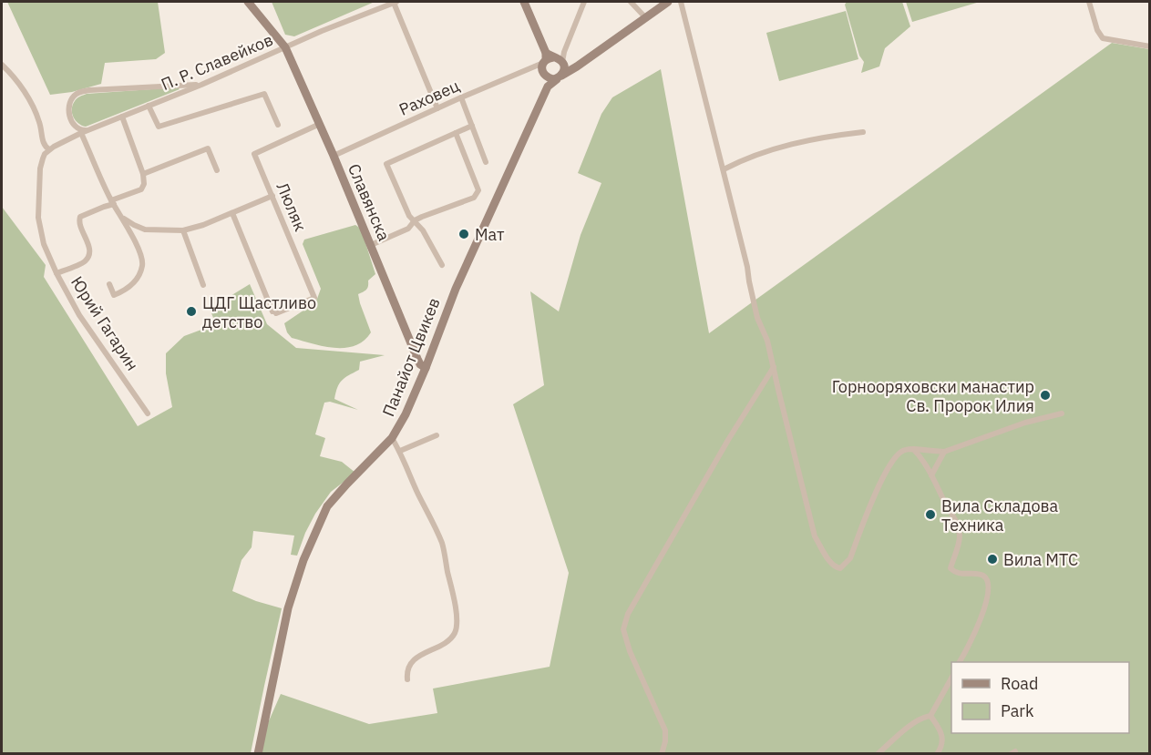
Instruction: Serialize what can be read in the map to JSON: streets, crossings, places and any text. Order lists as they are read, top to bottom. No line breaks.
{"streets":{"street":["П. Р. Славейков","Раховец","Славянска","Люляк","Юрий Гагарин","Панайот Цвикев"]},"crossings":[["П. Р. Славейков","Славянска"],["П. Р. Славейков","Юрий Гагарин"],["Раховец","Славянска"],["Раховец","Панайот Цвикев"],["Славянска","Люляк"],["Славянска","Панайот Цвикев"]],"places":["Мат","ЦДГ Щастливо детство","Горнооряховски манастир Св. Пророк Илия","Вила Складова Техника","Вила МТС"],"legend":["Road","Park"]}
